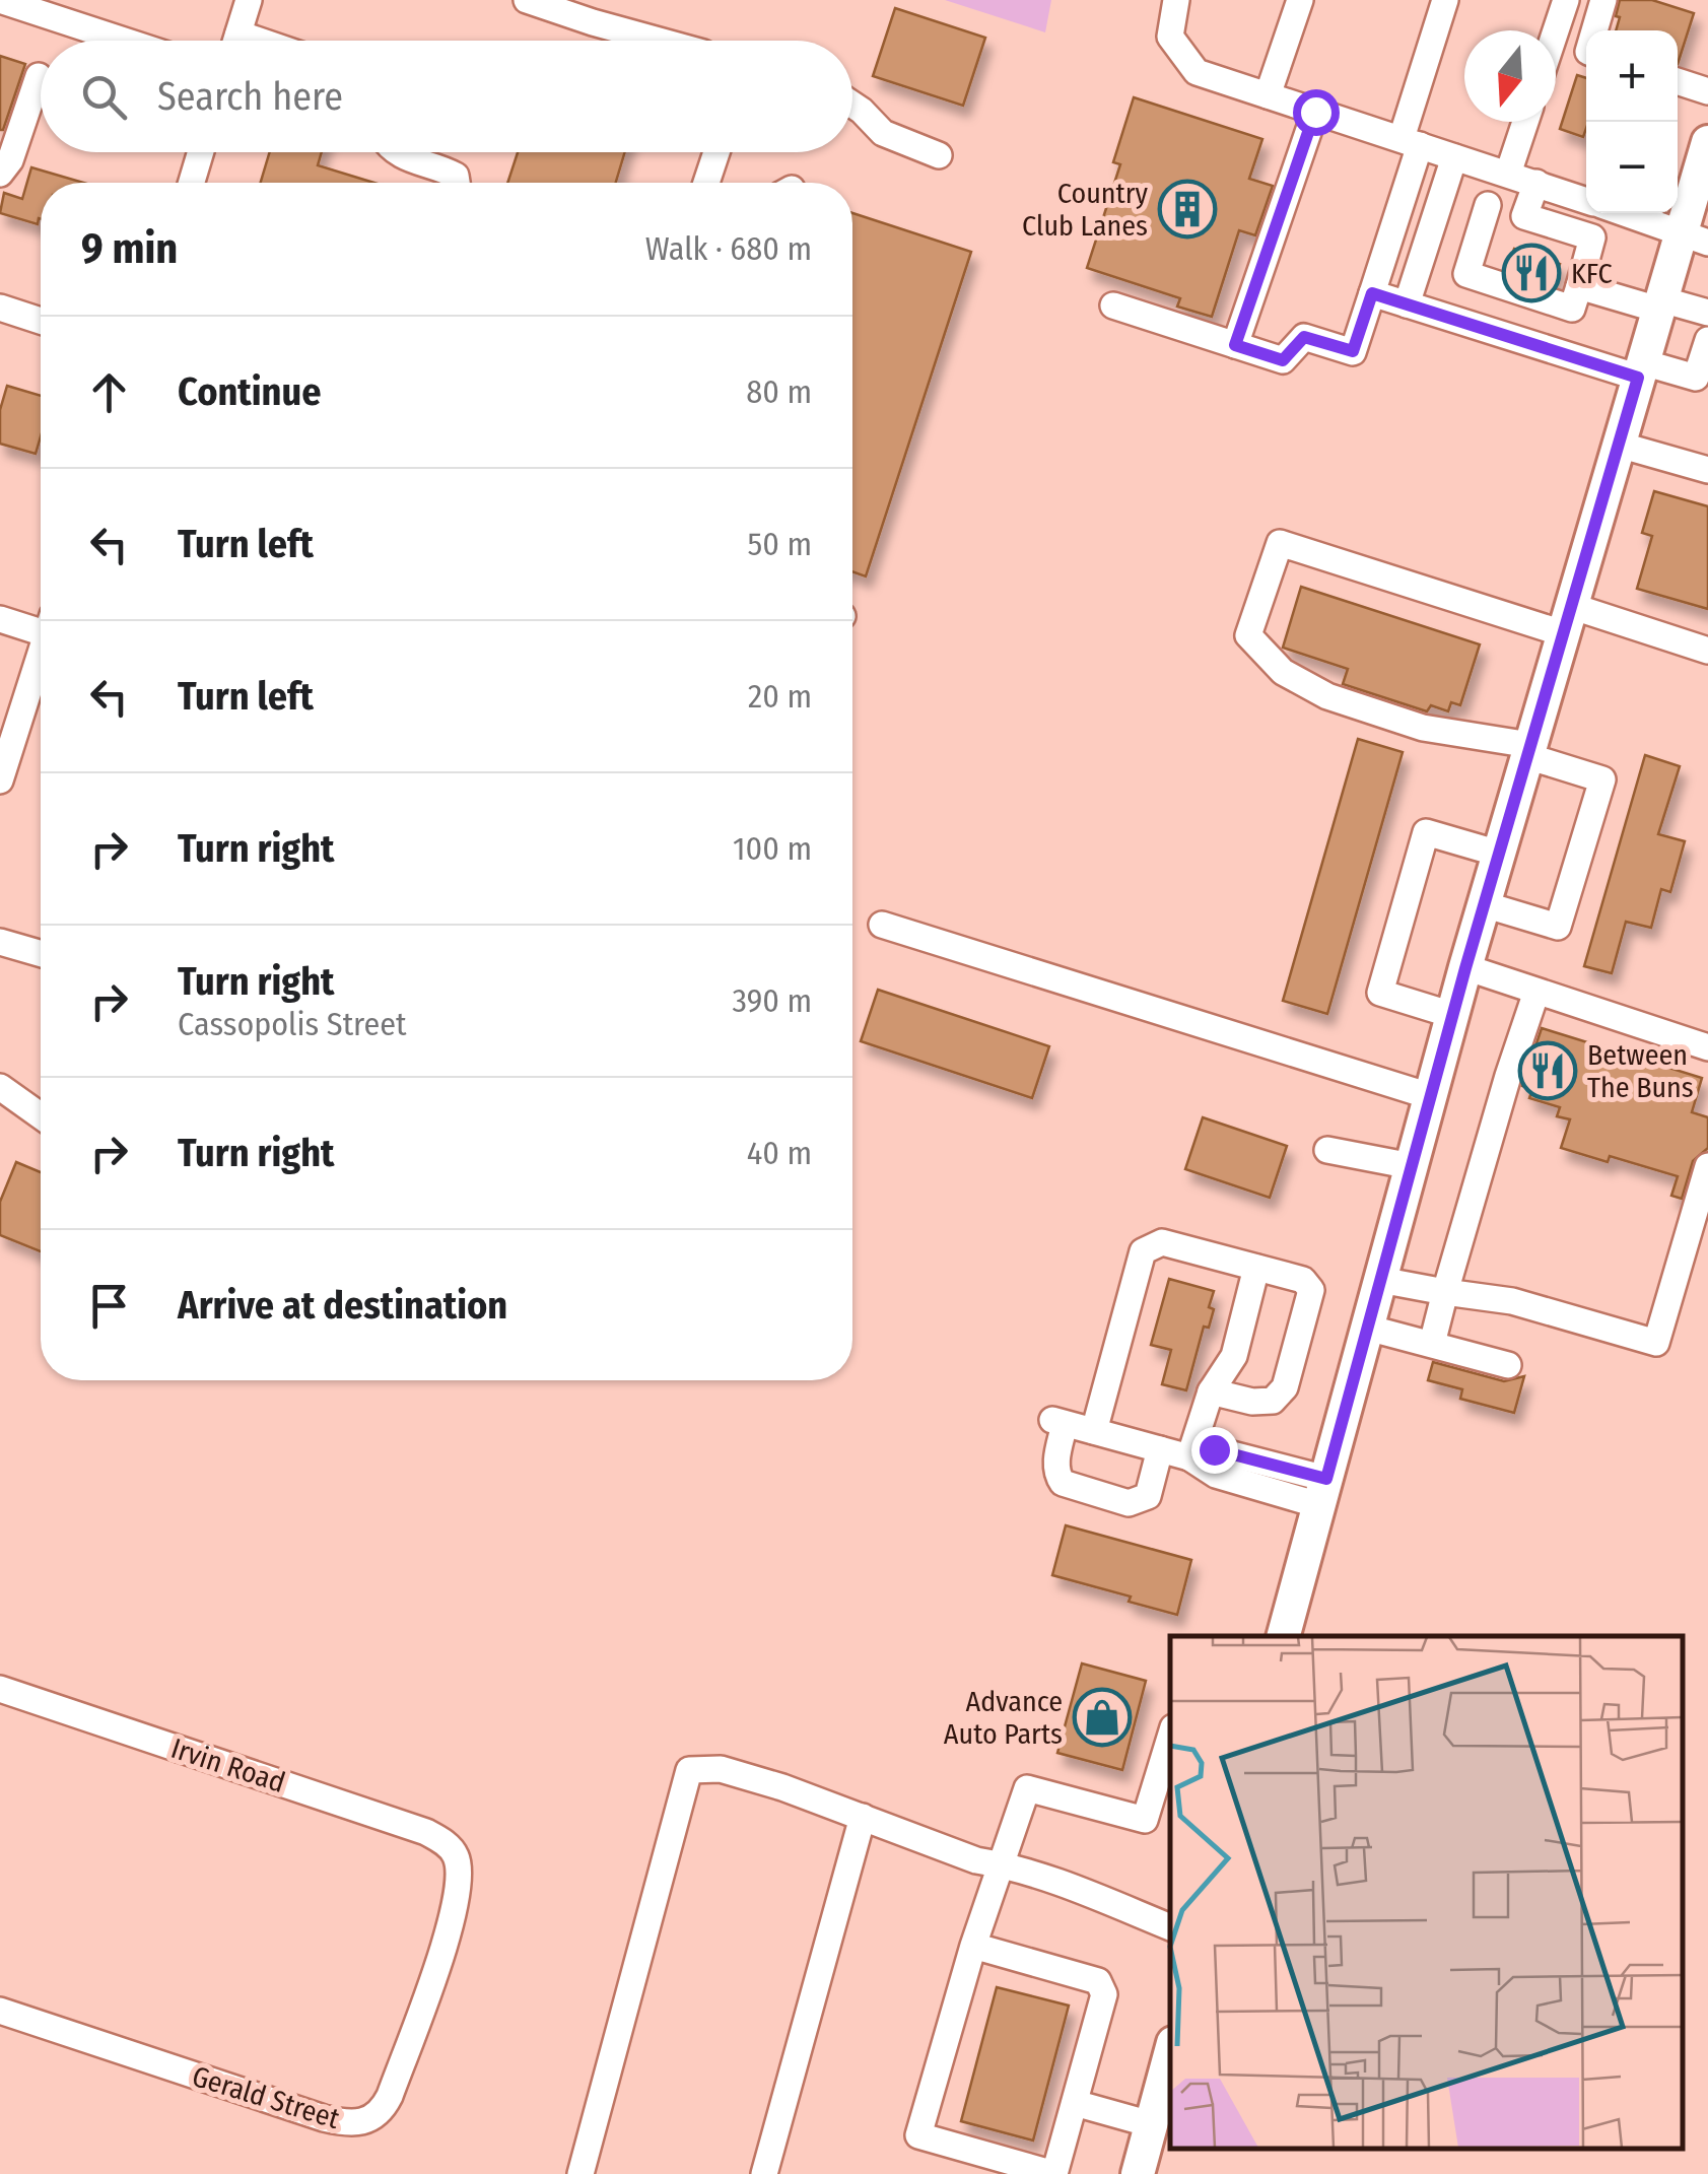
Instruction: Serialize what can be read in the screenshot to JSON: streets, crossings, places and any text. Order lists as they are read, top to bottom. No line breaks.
{"streets":{"street":["Irvin Road","Gerald Street"]},"crossings":[["Irvin Road","Gerald Street"]],"places":{"building":["Country Club Lanes"],"restaurant":["KFC","Between The Buns"],"shop":["Advance Auto Parts"]},"north":"bottom","page":{"map_buttons":["+","−"],"search":"Search here","heading":["9 min","Walk · 680 m"],"list":[["Continue","80 m"],["Turn left","50 m"],["Turn left","20 m"],["Turn right","100 m"],["Turn right","Cassopolis Street","390 m"],["Turn right","40 m"],"Arrive at destination"]}}
